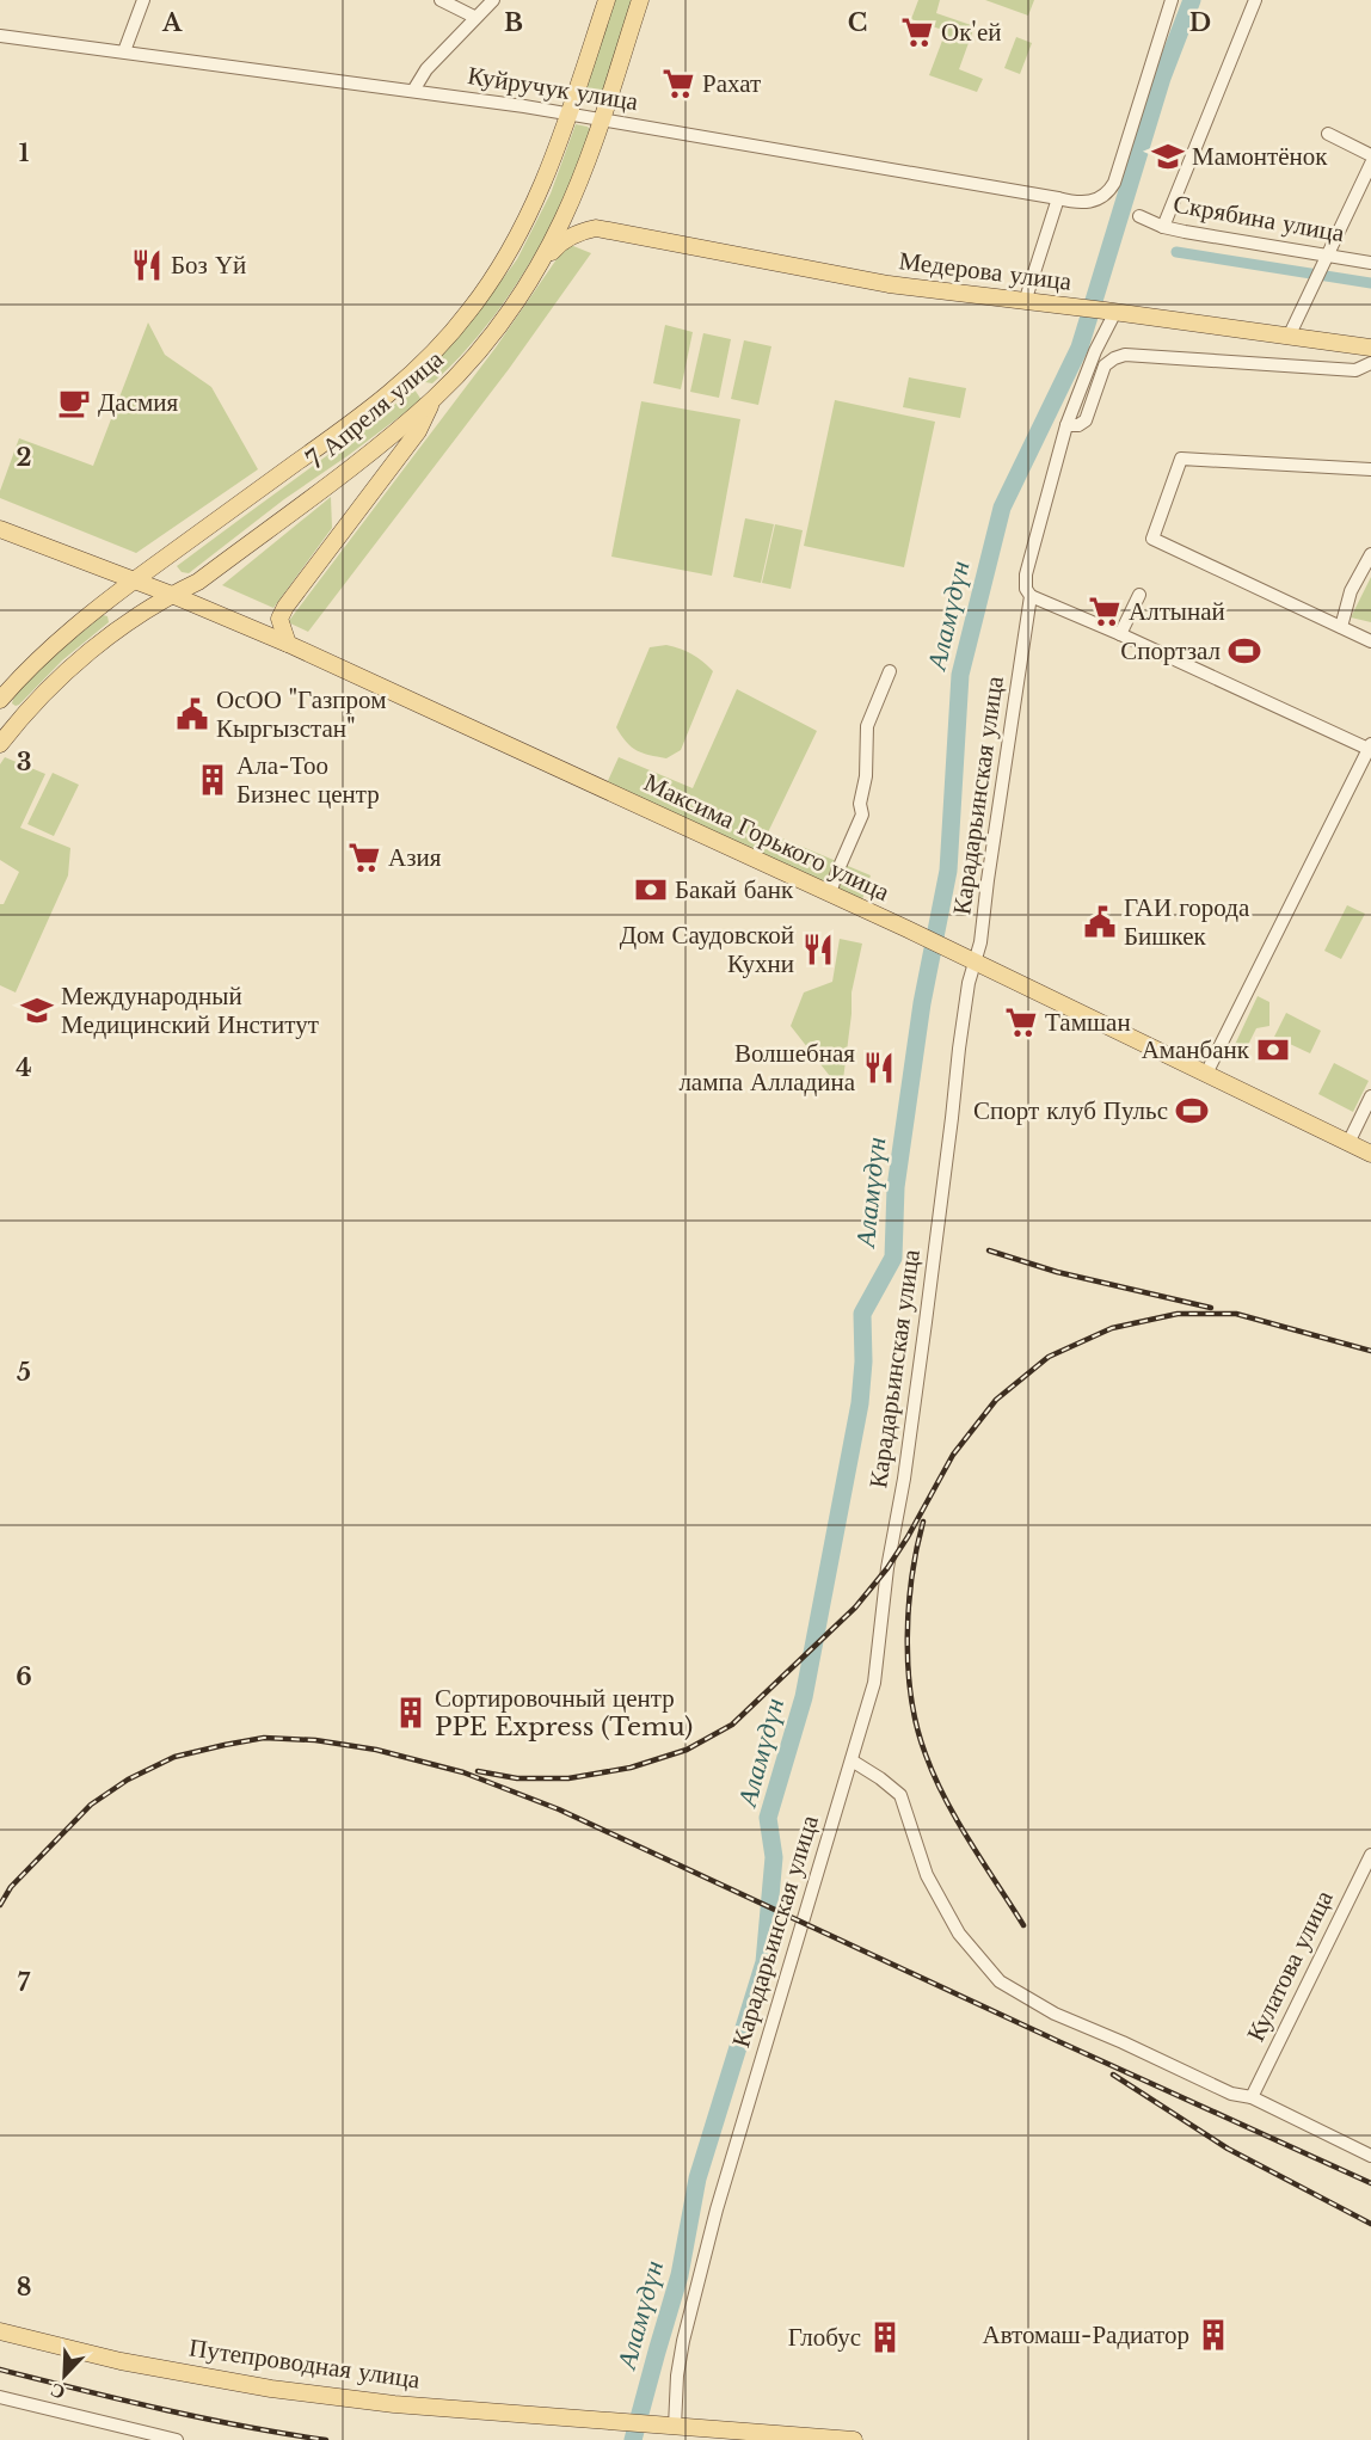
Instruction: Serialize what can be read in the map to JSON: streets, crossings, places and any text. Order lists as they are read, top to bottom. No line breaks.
{"streets":{"main road":["Медерова улица","7 Апреля улица","Максима Горького улица","Путепроводная улица"],"street":["Куйручук улица","Скрябина улица","Карадарьинская улица","Кулатова улица"]},"crossings":[["Куйручук улица","7 Апреля улица"],["Медерова улица","Карадарьинская улица"],["7 Апреля улица","Максима Горького улица"],["Карадарьинская улица","Максима Горького улица"],["Карадарьинская улица","Путепроводная улица"]],"water":["Аламүдүн"],"places":{"supermarket":["Ок'ей","Рахат","Алтынай","Азия","Тамшан"],"school or university":["Мамонтёнок","Международный Медицинский Институт"],"restaurant":["Боз Үй","Дом Саудовской Кухни","Волшебная лампа Алладина"],"cafe":["Дасмия"],"sports":["Спортзал","Спорт клуб Пульс"],"public building":["ОсОО \"Газпром Кыргызстан\"","ГАИ города Бишкек"],"building":["Ала-Тоо Бизнес центр","Сортировочный центр PPE Express (Temu)","Автомаш-Радиатор","Глобус"],"bank":["Бакай банк","Аманбанк"]},"north":"bottom left","grid":{"columns":["A","B","C","D"],"rows":["1","2","3","4","5","6","7","8"]}}
